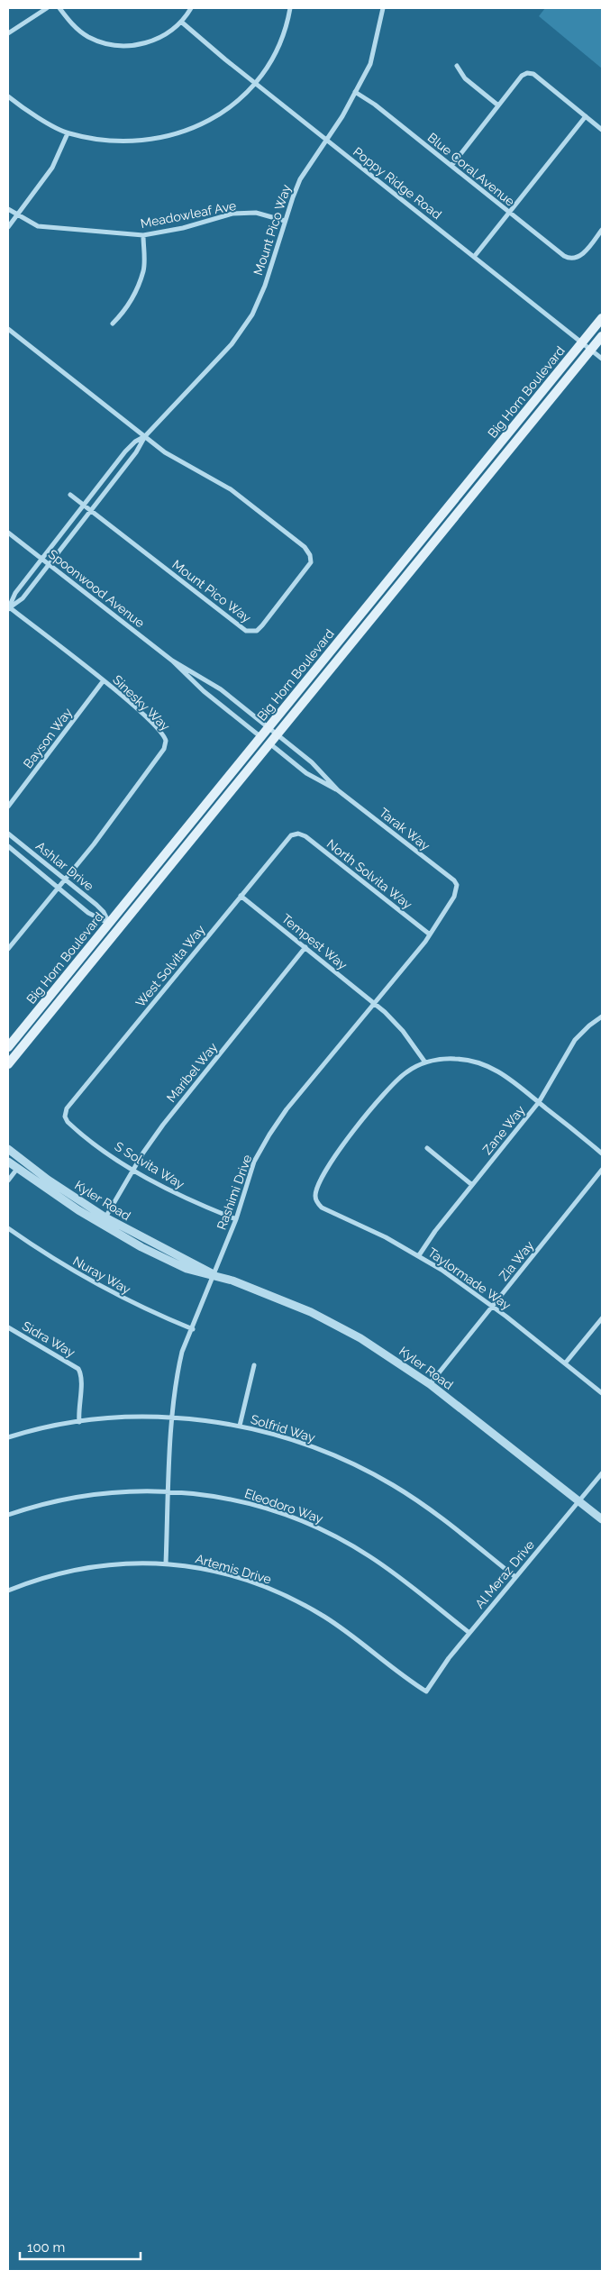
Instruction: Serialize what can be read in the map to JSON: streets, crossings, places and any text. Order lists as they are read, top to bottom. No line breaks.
{"streets":{"main road":["Big Horn Boulevard"],"street":["Blue Coral Avenue","Poppy Ridge Road","Meadowleaf Ave","Mount Pico Way","Spoonwood Avenue","Sinesky Way","Bayson Way","Tarak Way","Ashlar Drive","North Solvita Way","Tempest Way","West Solvita Way","Maribel Way","Zane Way","S Solvita Way","Rashimi Drive","Kyler Road","Zia Way","Nuray Way","Taylormade Way","Sidra Way","Solfrid Way","Eleodoro Way","Artemis Drive","Al Meraz Drive"]},"crossings":[["Blue Coral Avenue","Mount Pico Way"],["Poppy Ridge Road","Mount Pico Way"],["Poppy Ridge Road","Big Horn Boulevard"],["Meadowleaf Ave","Mount Pico Way"],["Mount Pico Way","Spoonwood Avenue"],["Mount Pico Way","Sinesky Way"],["Big Horn Boulevard","Spoonwood Avenue"],["Big Horn Boulevard","Tarak Way"],["Big Horn Boulevard","Ashlar Drive"],["Spoonwood Avenue","Tarak Way"],["Sinesky Way","Bayson Way"],["Sinesky Way","Ashlar Drive"],["Tarak Way","Rashimi Drive"],["North Solvita Way","West Solvita Way"],["North Solvita Way","Rashimi Drive"],["Tempest Way","West Solvita Way"],["Tempest Way","Maribel Way"],["Tempest Way","Rashimi Drive"],["Tempest Way","Taylormade Way"],["West Solvita Way","S Solvita Way"],["Maribel Way","S Solvita Way"],["Maribel Way","Kyler Road"],["Zane Way","Taylormade Way"],["S Solvita Way","Rashimi Drive"],["Rashimi Drive","Kyler Road"],["Rashimi Drive","Nuray Way"],["Rashimi Drive","Solfrid Way"],["Rashimi Drive","Eleodoro Way"],["Rashimi Drive","Artemis Drive"],["Kyler Road","Zia Way"],["Kyler Road","Al Meraz Drive"],["Zia Way","Taylormade Way"],["Sidra Way","Solfrid Way"],["Solfrid Way","Al Meraz Drive"],["Eleodoro Way","Al Meraz Drive"],["Artemis Drive","Al Meraz Drive"]],"scale_bar":"100 m"}
